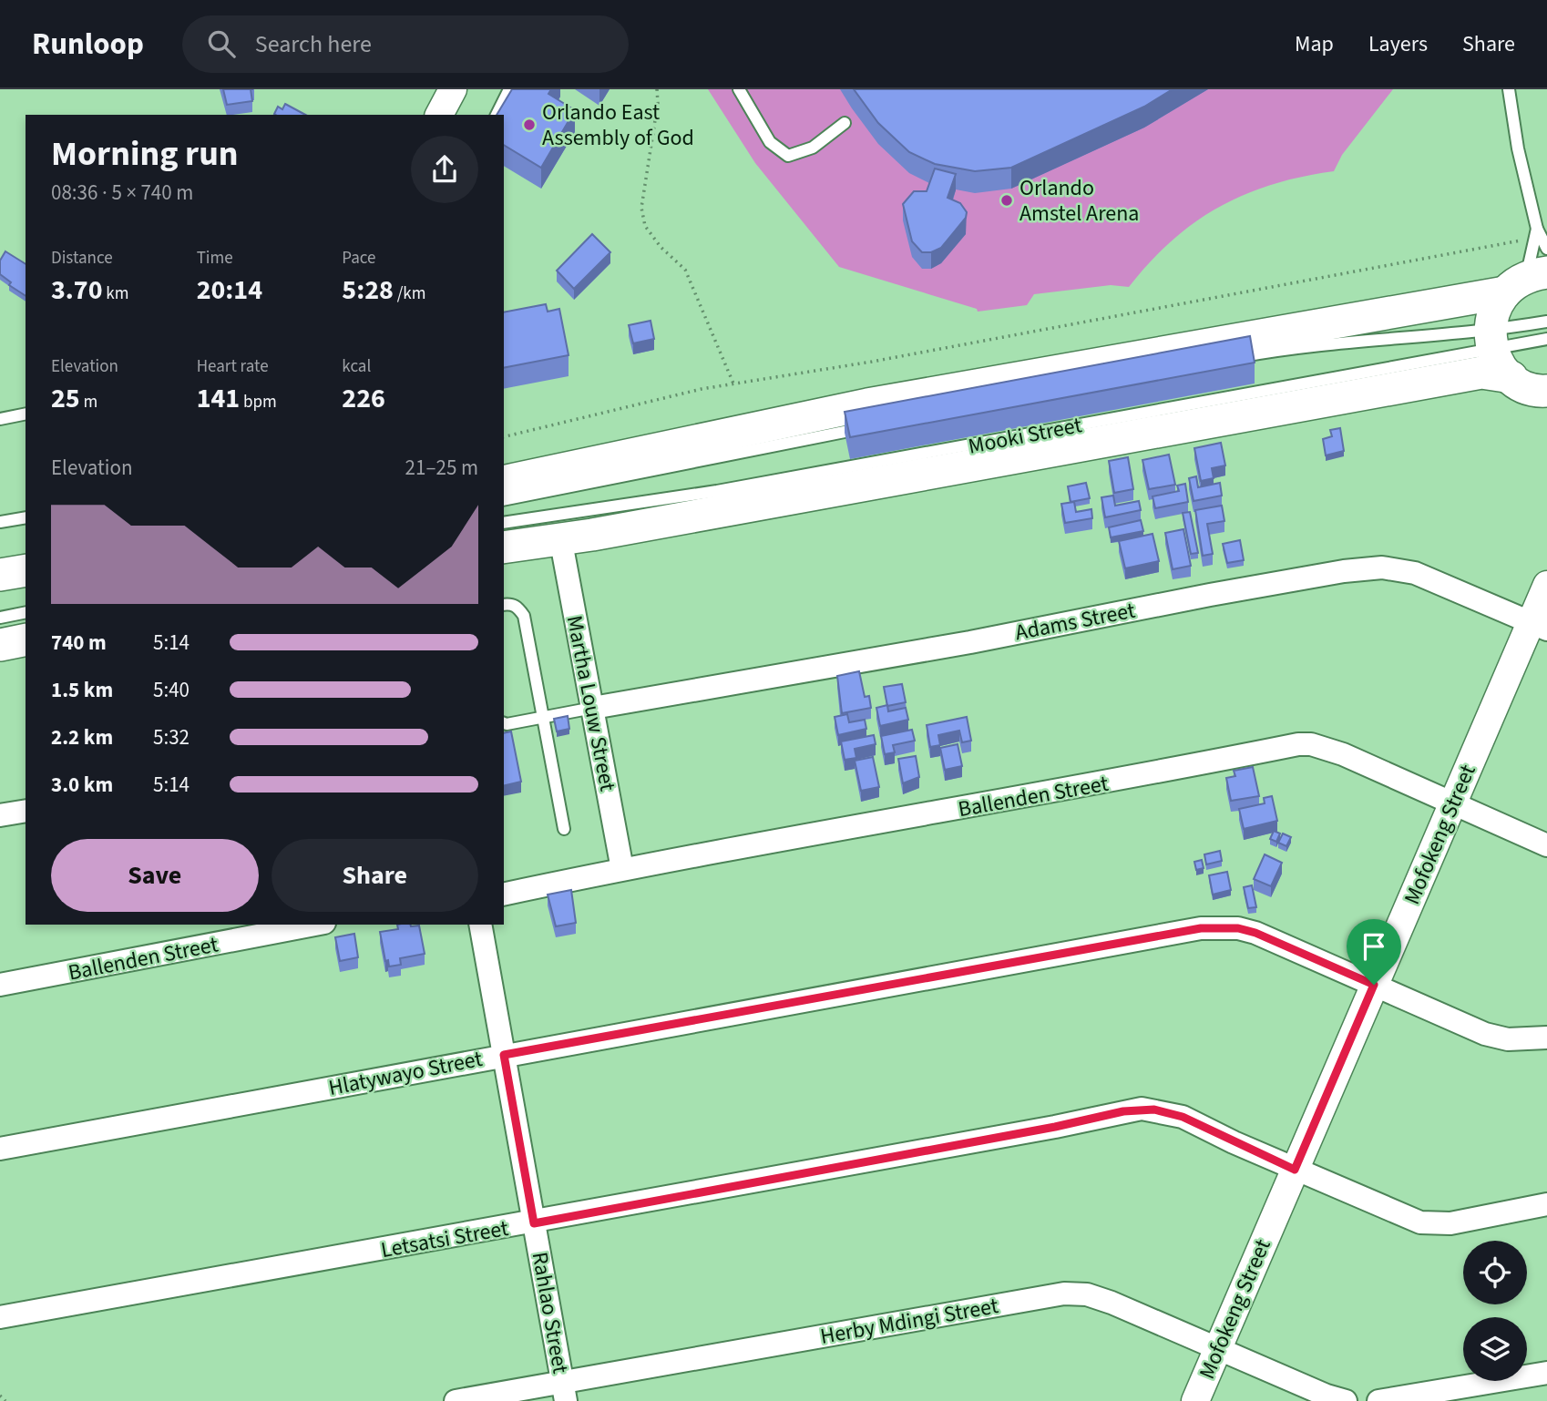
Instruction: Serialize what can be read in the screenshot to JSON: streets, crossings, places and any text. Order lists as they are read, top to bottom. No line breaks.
{"streets":{"main road":["Mooki Street"],"street":["Adams Street","Martha Louw Street","Ballenden Street","Mofokeng Street","Hlatywayo Street","Letsatsi Street","Rahlao Street","Herby Mdingi Street"]},"crossings":[["Mooki Street","Martha Louw Street"],["Adams Street","Martha Louw Street"],["Adams Street","Mofokeng Street"],["Martha Louw Street","Ballenden Street"],["Ballenden Street","Mofokeng Street"],["Mofokeng Street","Hlatywayo Street"],["Mofokeng Street","Letsatsi Street"],["Mofokeng Street","Herby Mdingi Street"],["Hlatywayo Street","Rahlao Street"],["Letsatsi Street","Rahlao Street"],["Rahlao Street","Herby Mdingi Street"]],"places":["Orlando East Assembly of God","Orlando Amstel Arena"],"page":{"header":"Runloop","search":"Search here","nav":["Map","Layers","Share"],"heading":["Morning run","08:36 · 5 × 740 m"],"stats":[["Distance","3.70 km"],["Time","20:14"],["Pace","5:28 /km"],["Elevation","25 m"],["Heart rate","141 bpm"],["kcal","226"]],"chart":["Elevation","21–25 m"],"list":[{"name":"740 m","note":"5:14"},{"name":"1.5 km","note":"5:40"},{"name":"2.2 km","note":"5:32"},{"name":"3.0 km","note":"5:14"}],"buttons":["Save","Share"]}}
